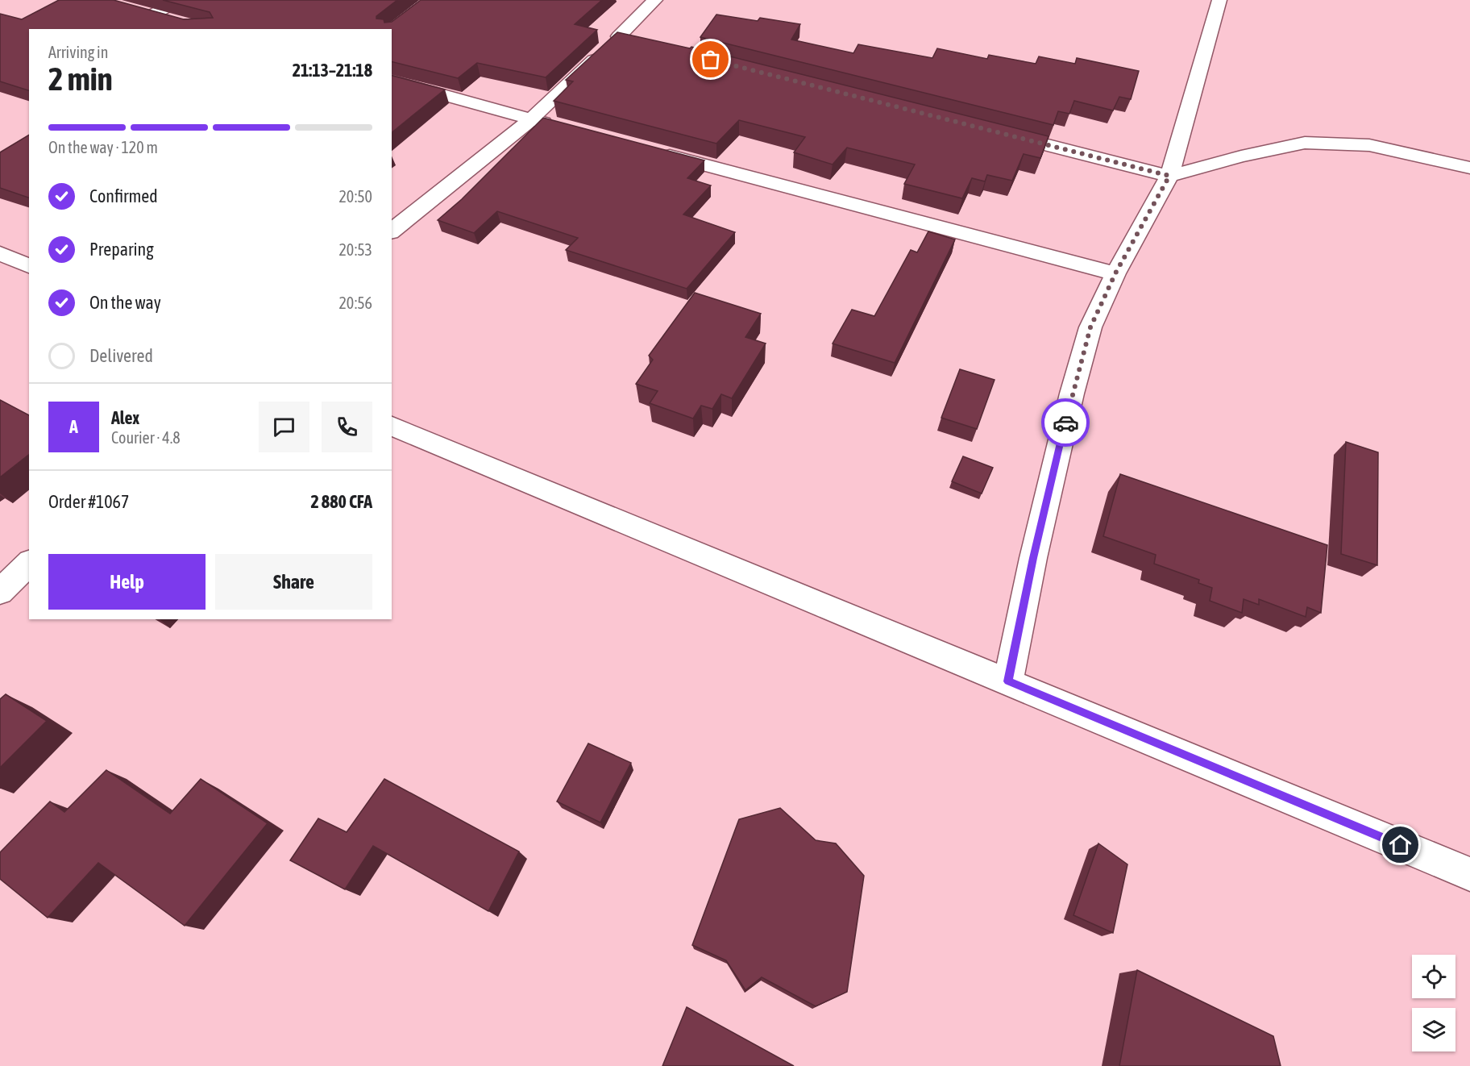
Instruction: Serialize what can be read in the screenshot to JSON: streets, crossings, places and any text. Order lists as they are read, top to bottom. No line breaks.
{"page":{"heading":["2 min","Arriving in","21:13–21:18"],"panel":["Alex","Courier · 4.8","Order #1067","2 880 CFA"],"bar":"On the way · 120 m","list":[["Confirmed","20:50"],["Preparing","20:53"],["On the way","20:56"],"Delivered"],"round":"A","buttons":["Help","Share"]}}
